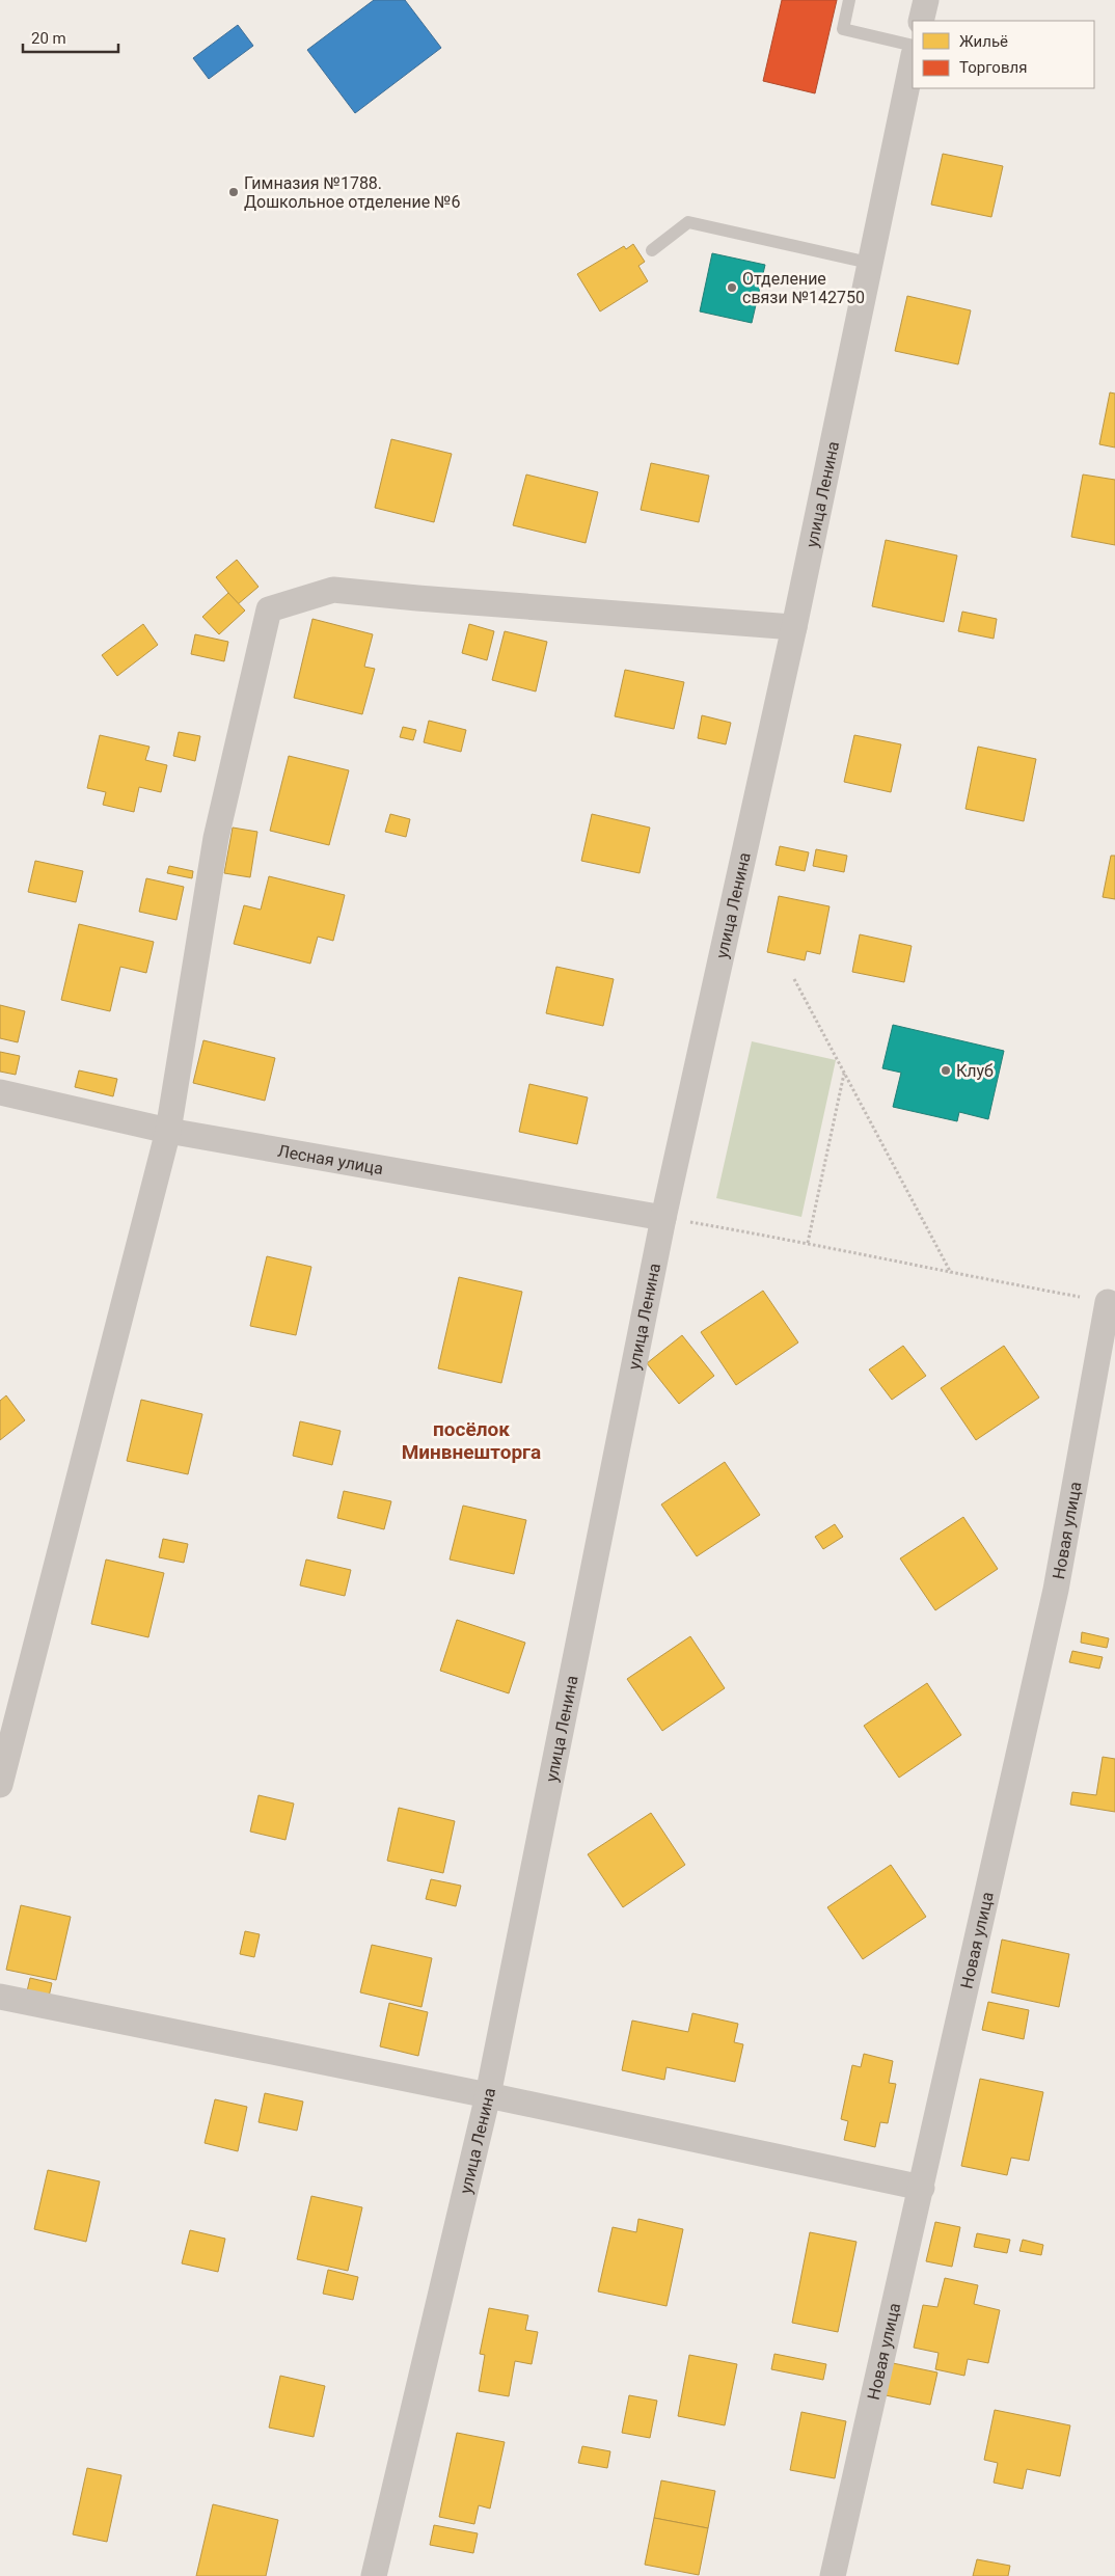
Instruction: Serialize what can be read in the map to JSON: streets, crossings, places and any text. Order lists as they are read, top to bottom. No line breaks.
{"streets":{"street":["улица Ленина","Лесная улица","Новая улица"]},"crossings":[["улица Ленина","Лесная улица"]],"districts":["посёлок Минвнешторга"],"places":["Гимназия №1788. Дошкольное отделение №6","Отделение связи №142750","Клуб"],"legend":["Жильё","Торговля"],"scale_bar":"20 m"}
